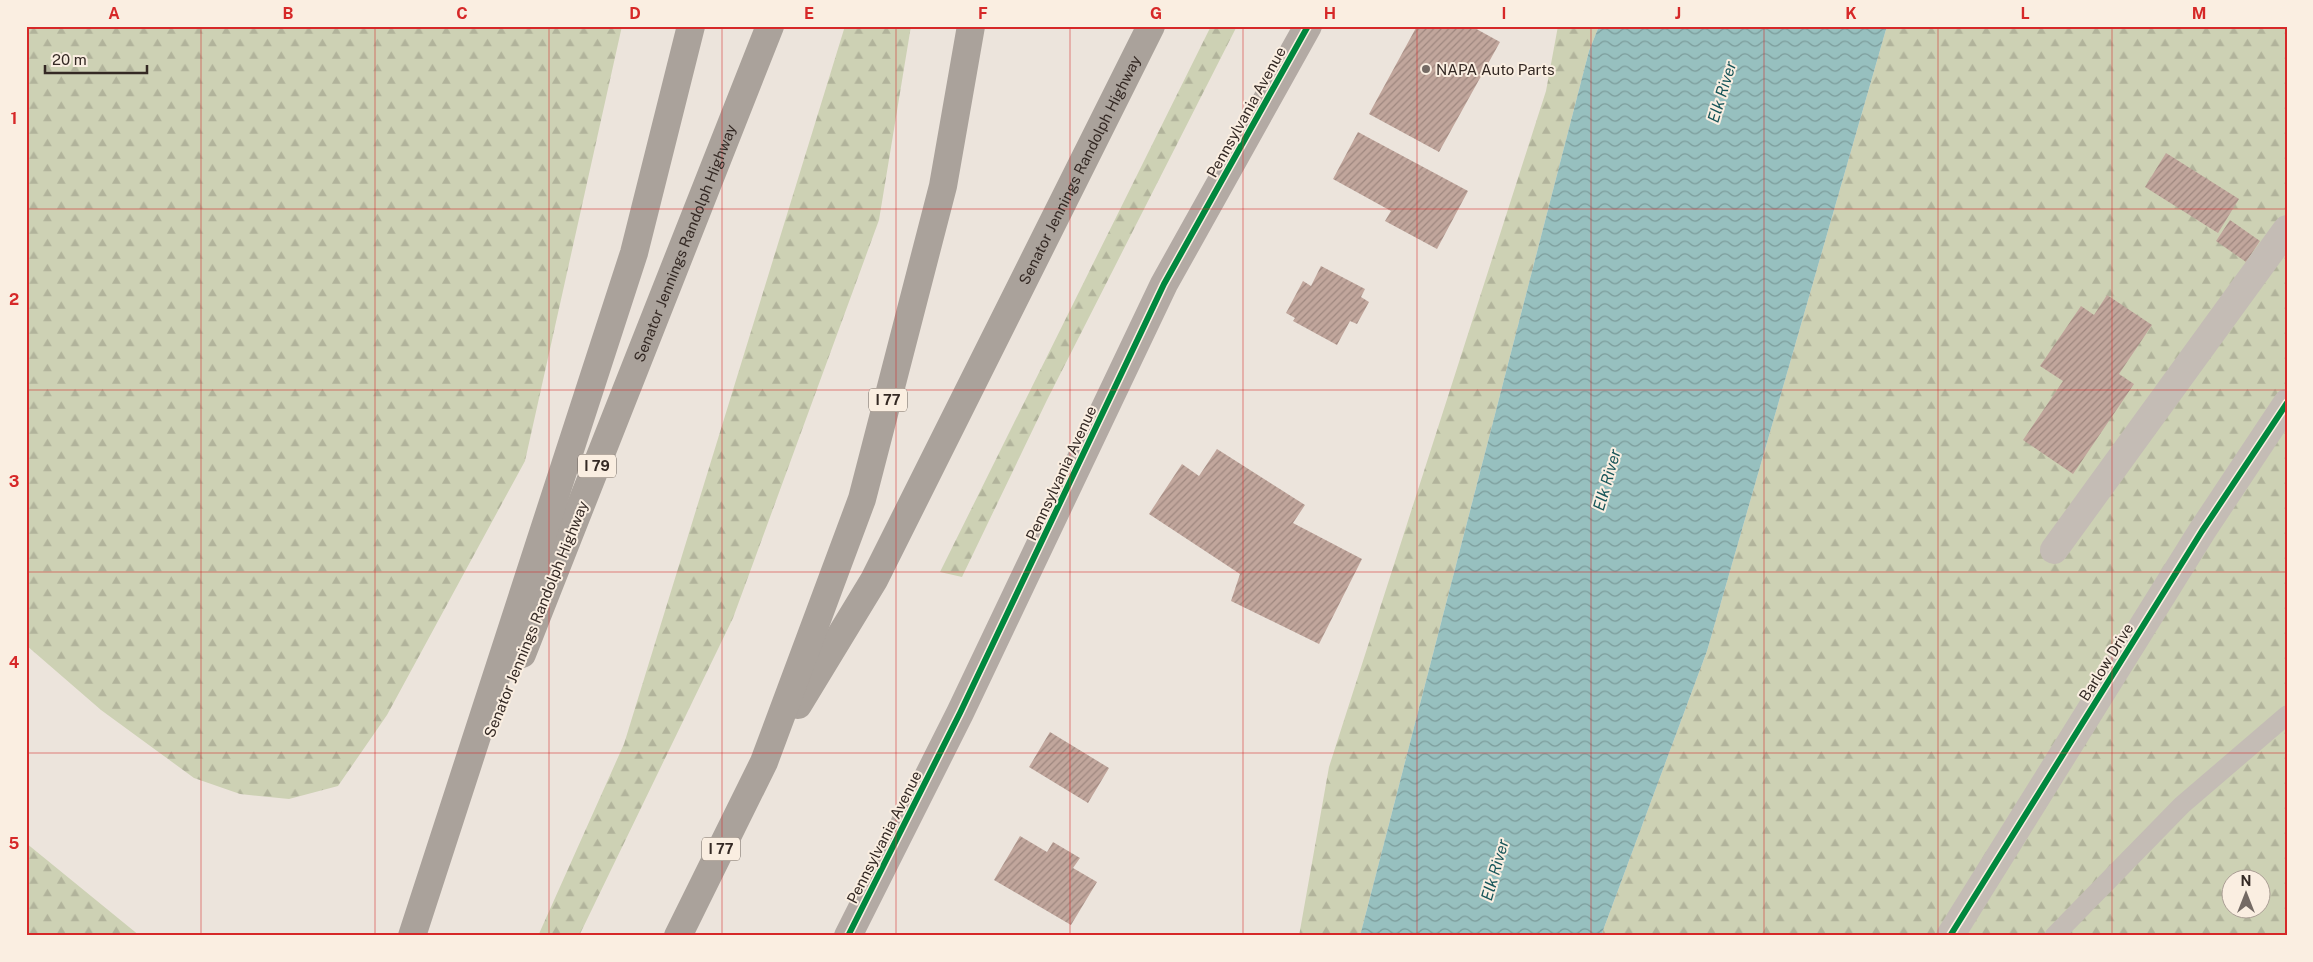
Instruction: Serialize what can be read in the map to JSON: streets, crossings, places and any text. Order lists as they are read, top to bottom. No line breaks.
{"streets":{"highway":["Senator Jennings Randolph Highway","I 77","I 79"],"main road":["Pennsylvania Avenue"],"street":["Barlow Drive"]},"crossings":[["Senator Jennings Randolph Highway","I 77"]],"water":["Elk River"],"places":["NAPA Auto Parts"],"scale_bar":"20 m","north":"top","grid":{"columns":["A","B","C","D","E","F","G","H","I","J","K","L","M"],"rows":["1","2","3","4","5"]}}
